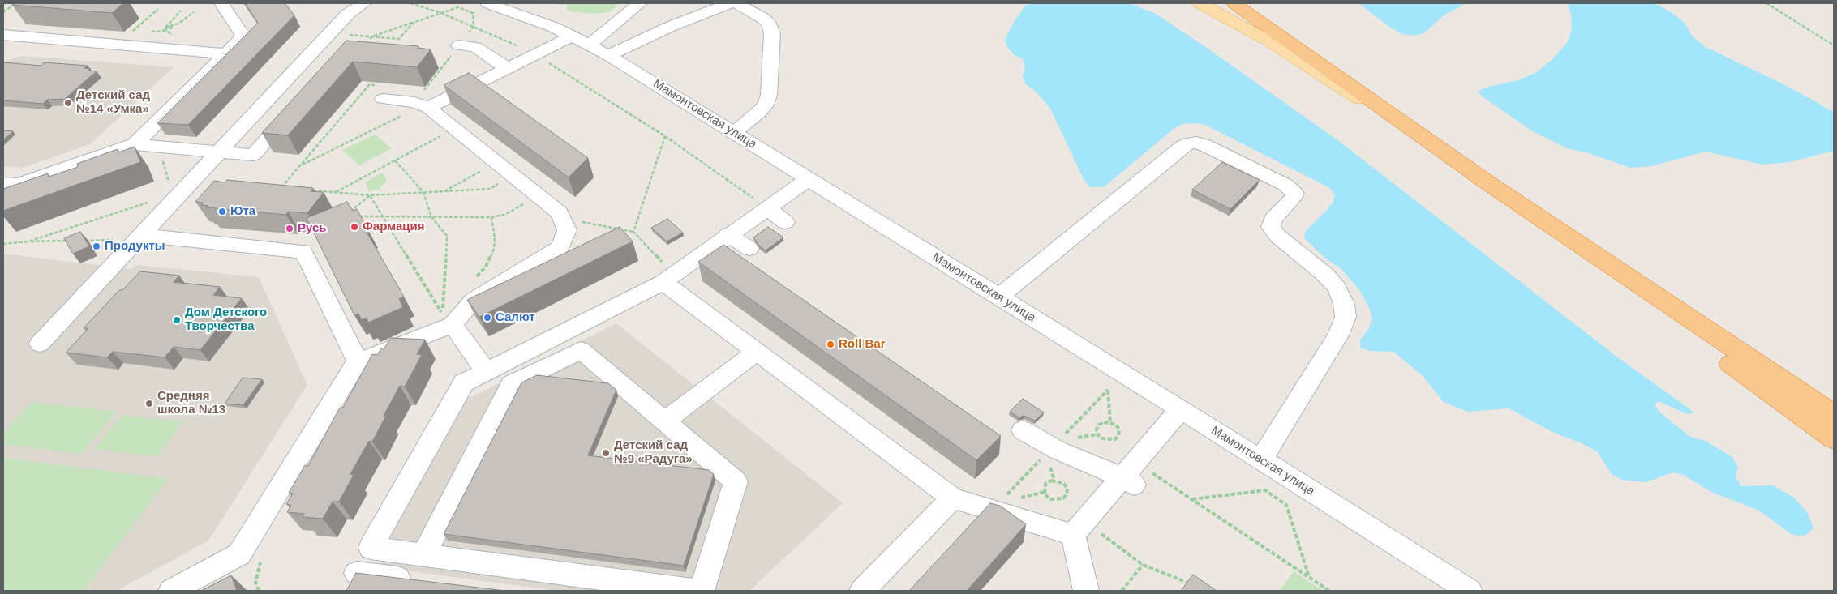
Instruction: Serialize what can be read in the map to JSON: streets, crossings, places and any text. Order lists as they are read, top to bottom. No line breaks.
{"streets":{"street":["Мамонтовская улица"]},"places":["Детский сад №14 «Умка»","Юта","Фармация","Русь","Продукты","Салют","Дом Детского Творчества","Roll Bar","Средняя школа №13","Детский сад №9 «Радуга»"]}
